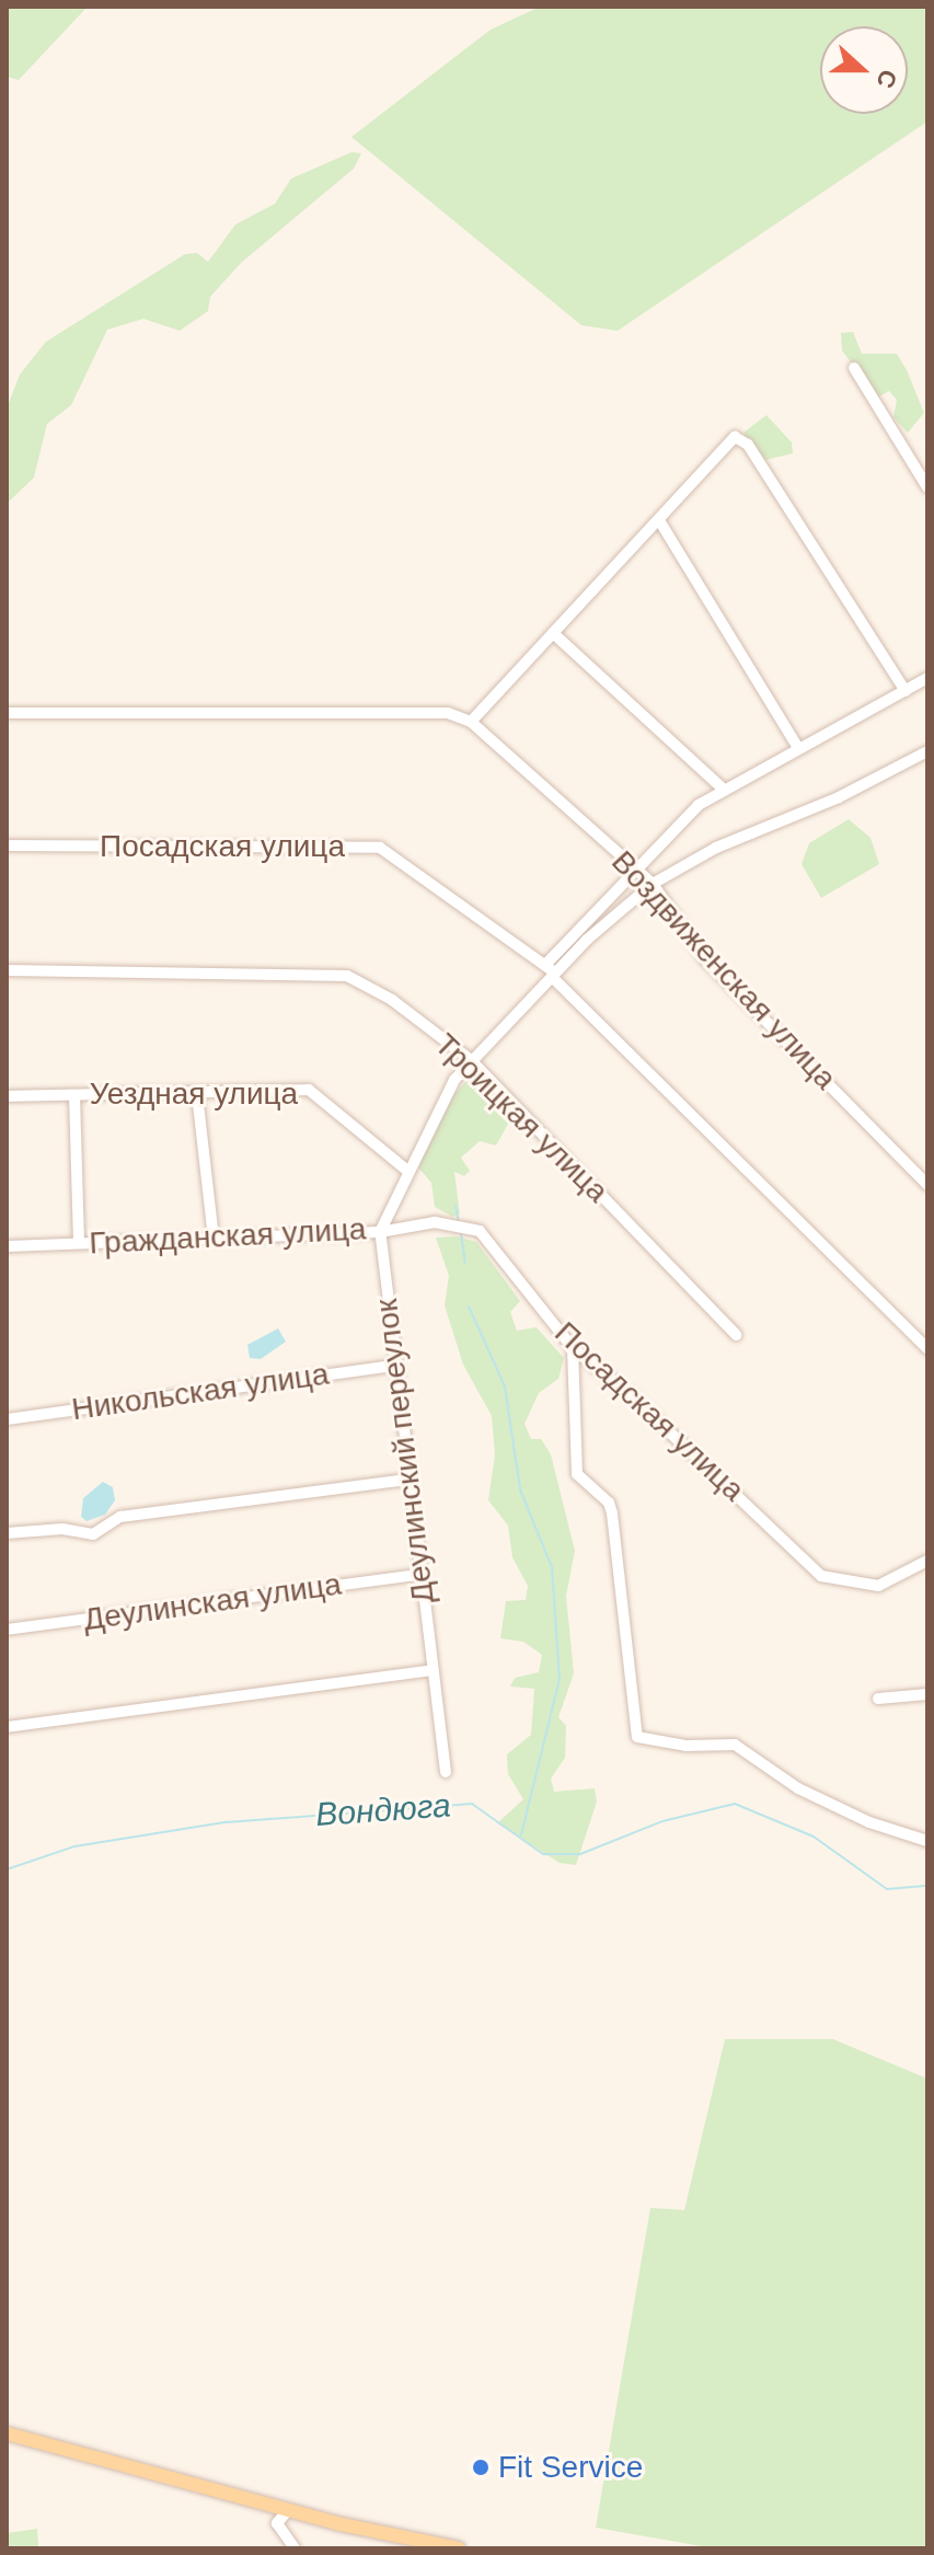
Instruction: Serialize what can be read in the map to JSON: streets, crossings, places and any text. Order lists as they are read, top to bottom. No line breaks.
{"streets":{"street":["Посадская улица","Воздвиженская улица","Уездная улица","Троицкая улица","Гражданская улица","Никольская улица","Деулинский переулок","Деулинская улица"]},"crossings":[["Посадская улица","Гражданская улица"],["Посадская улица","Деулинский переулок"],["Воздвиженская улица","Гражданская улица"],["Уездная улица","Гражданская улица"],["Троицкая улица","Гражданская улица"],["Гражданская улица","Деулинский переулок"],["Никольская улица","Деулинский переулок"],["Деулинский переулок","Деулинская улица"]],"water":["Вондюга"],"places":["Fit Service"],"north":"right"}
